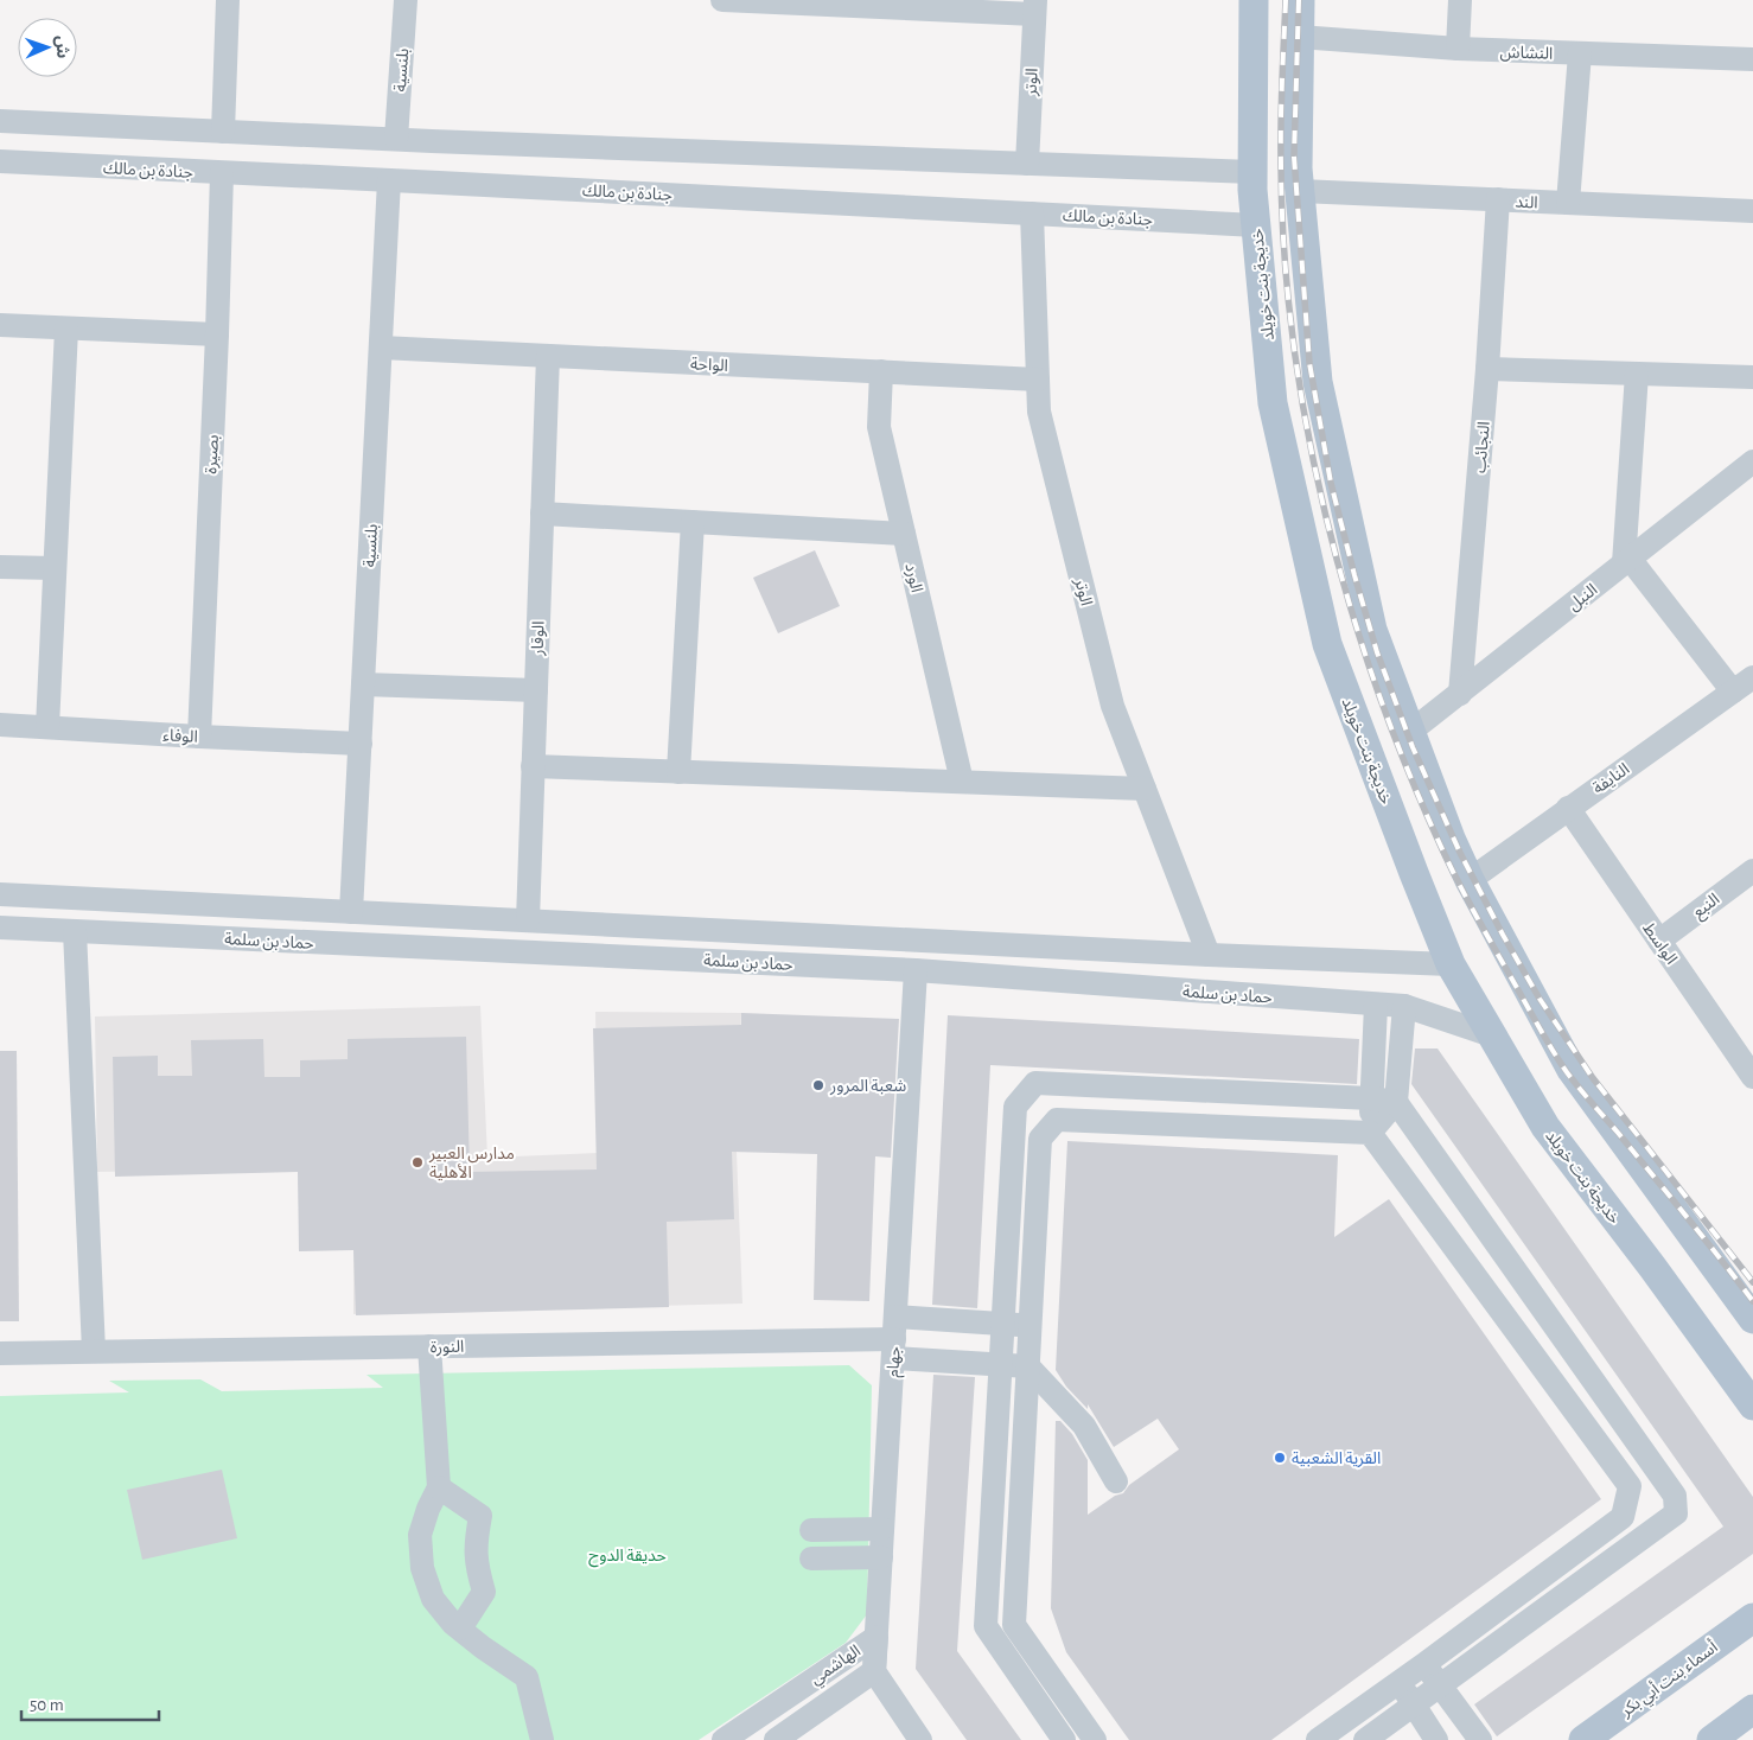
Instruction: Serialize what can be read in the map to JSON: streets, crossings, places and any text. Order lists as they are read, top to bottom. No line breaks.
{"streets":{"main road":["خديجة بنت خويلد","أسماء بنت أبي بكر"],"street":["النشاش","بلنسية","الوتر","جنادة بن مالك","الند","الواحة","النجائب","بصيرة","الورد","النبل","الوقار","الوفاء","النايفة","النبع","حماد بن سلمة","الواسط","النورة","جهام","الهاشمي"]},"crossings":[["بلنسية","جنادة بن مالك"],["بلنسية","الواحة"],["بلنسية","الوفاء"],["بلنسية","حماد بن سلمة"],["الوتر","جنادة بن مالك"],["الوتر","الواحة"],["الوتر","حماد بن سلمة"],["جنادة بن مالك","خديجة بنت خويلد"],["جنادة بن مالك","بصيرة"],["الند","النجائب"],["خديجة بنت خويلد","حماد بن سلمة"],["الواحة","الورد"],["الواحة","الوقار"],["النجائب","النبل"],["بصيرة","الوفاء"],["الوقار","حماد بن سلمة"],["النايفة","الواسط"],["النبع","الواسط"],["حماد بن سلمة","جهام"],["النورة","جهام"],["جهام","الهاشمي"]],"parks":["حديقة الدوح"],"places":["شعبة المرور","مدارس العبير الأهلية","القرية الشعبية"],"scale_bar":"50 m","north":"right"}
